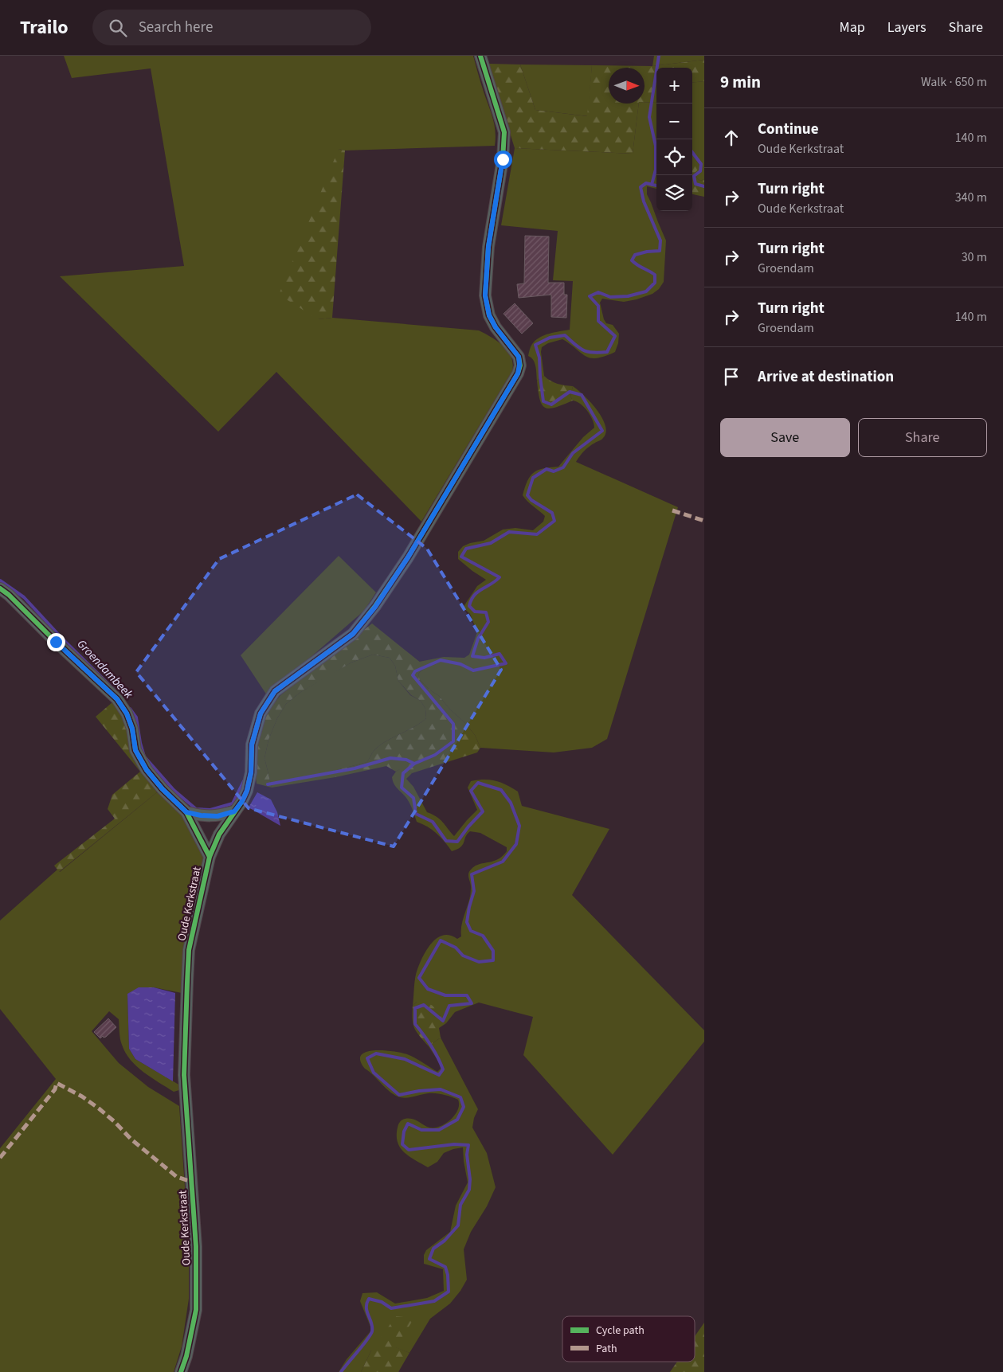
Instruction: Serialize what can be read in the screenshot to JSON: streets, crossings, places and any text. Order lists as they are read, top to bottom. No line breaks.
{"streets":{"street":["Oude Kerkstraat"]},"water":["Groendambeek"],"legend":["Cycle path","Path"],"north":"right","page":{"header":"Trailo","search":"Search here","nav":["Map","Layers","Share"],"heading":["9 min","Walk · 650 m"],"map_buttons":["+","−"],"list":[["Continue","Oude Kerkstraat","140 m"],["Turn right","Oude Kerkstraat","340 m"],["Turn right","Groendam","30 m"],["Turn right","Groendam","140 m"],"Arrive at destination"],"buttons":["Save","Share"]}}
